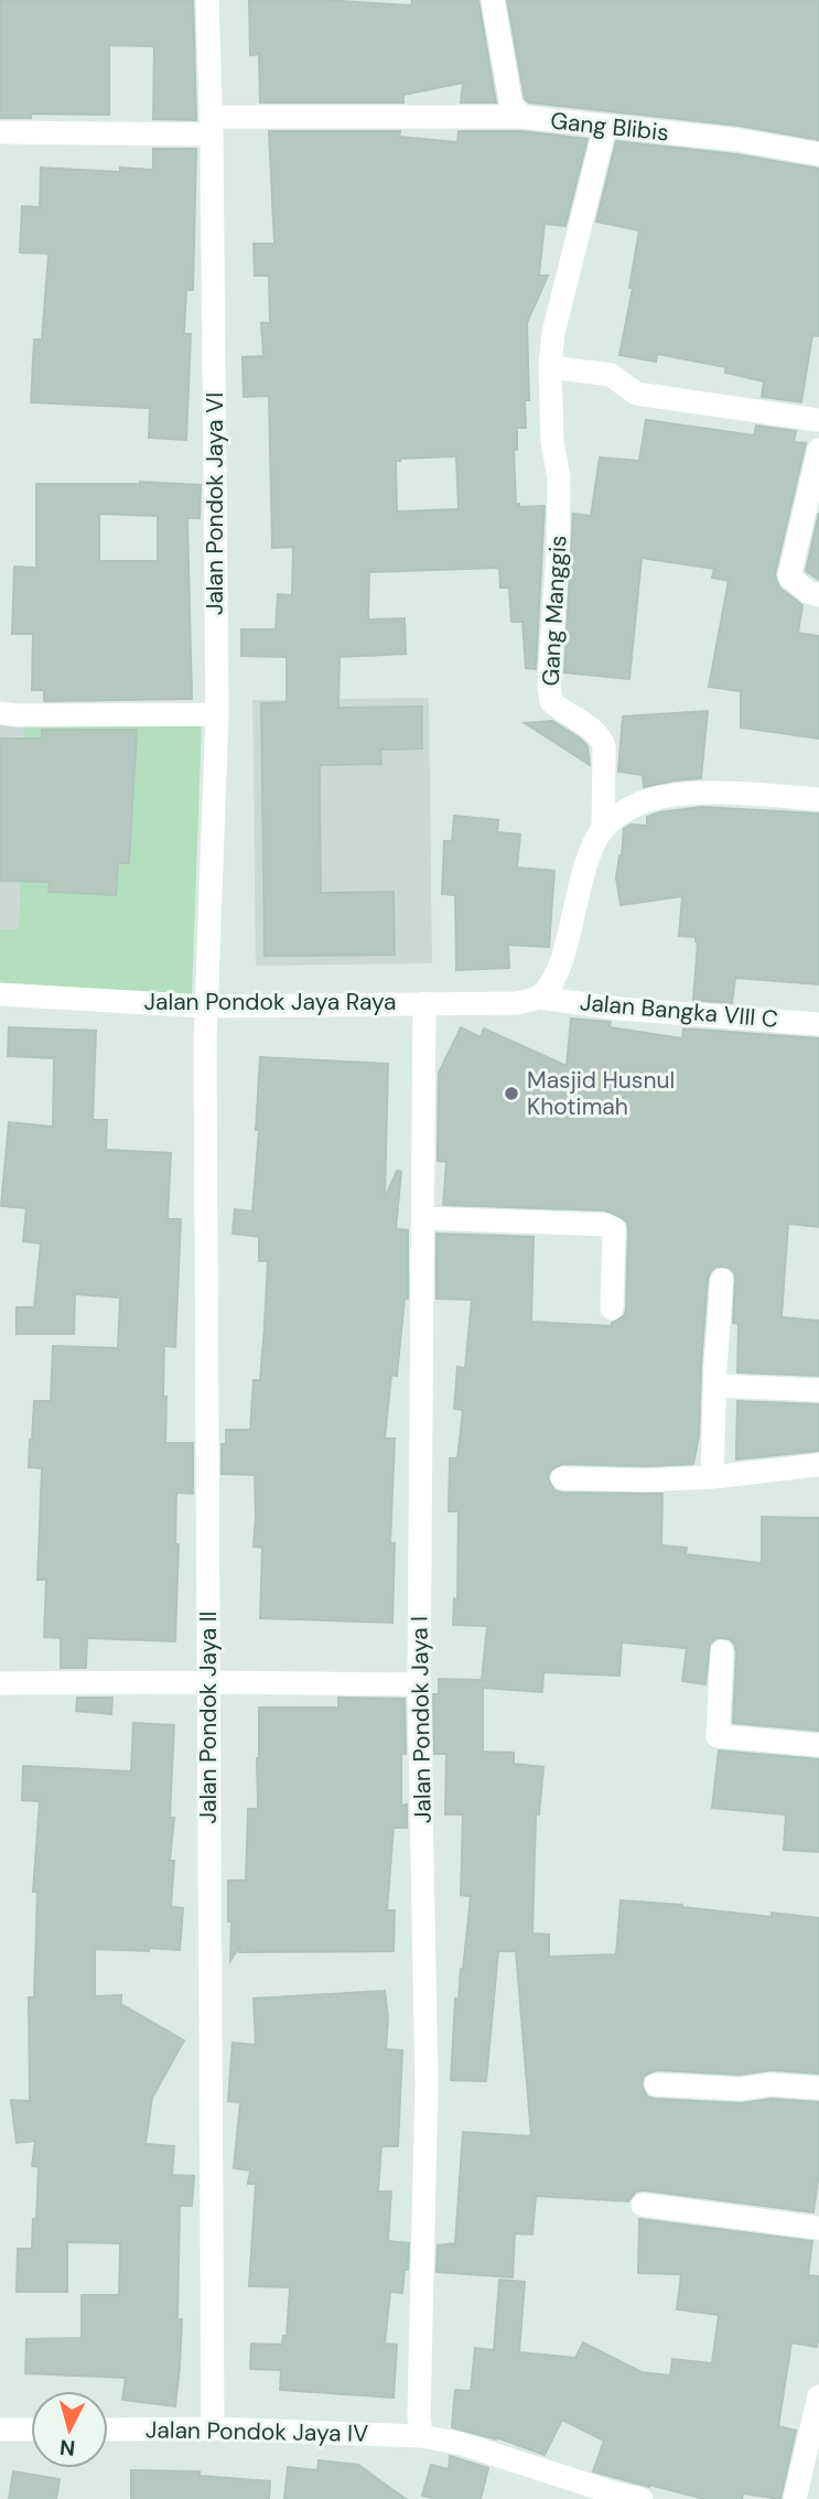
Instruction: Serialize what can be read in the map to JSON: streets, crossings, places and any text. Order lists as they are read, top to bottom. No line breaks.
{"streets":{"street":["Gang Blibis","Jalan Pondok Jaya VI","Gang Manggis","Jalan Pondok Jaya Raya","Jalan Bangka VIII C","Jalan Pondok Jaya II","Jalan Pondok Jaya I","Jalan Pondok Jaya IV"]},"crossings":[["Gang Blibis","Gang Manggis"],["Jalan Pondok Jaya VI","Jalan Pondok Jaya Raya"],["Jalan Pondok Jaya VI","Jalan Pondok Jaya II"],["Jalan Pondok Jaya Raya","Jalan Bangka VIII C"],["Jalan Pondok Jaya Raya","Jalan Pondok Jaya II"],["Jalan Pondok Jaya Raya","Jalan Pondok Jaya I"],["Jalan Pondok Jaya II","Jalan Pondok Jaya IV"],["Jalan Pondok Jaya I","Jalan Pondok Jaya IV"]],"places":["Masjid Husnul Khotimah"],"north":"bottom"}
